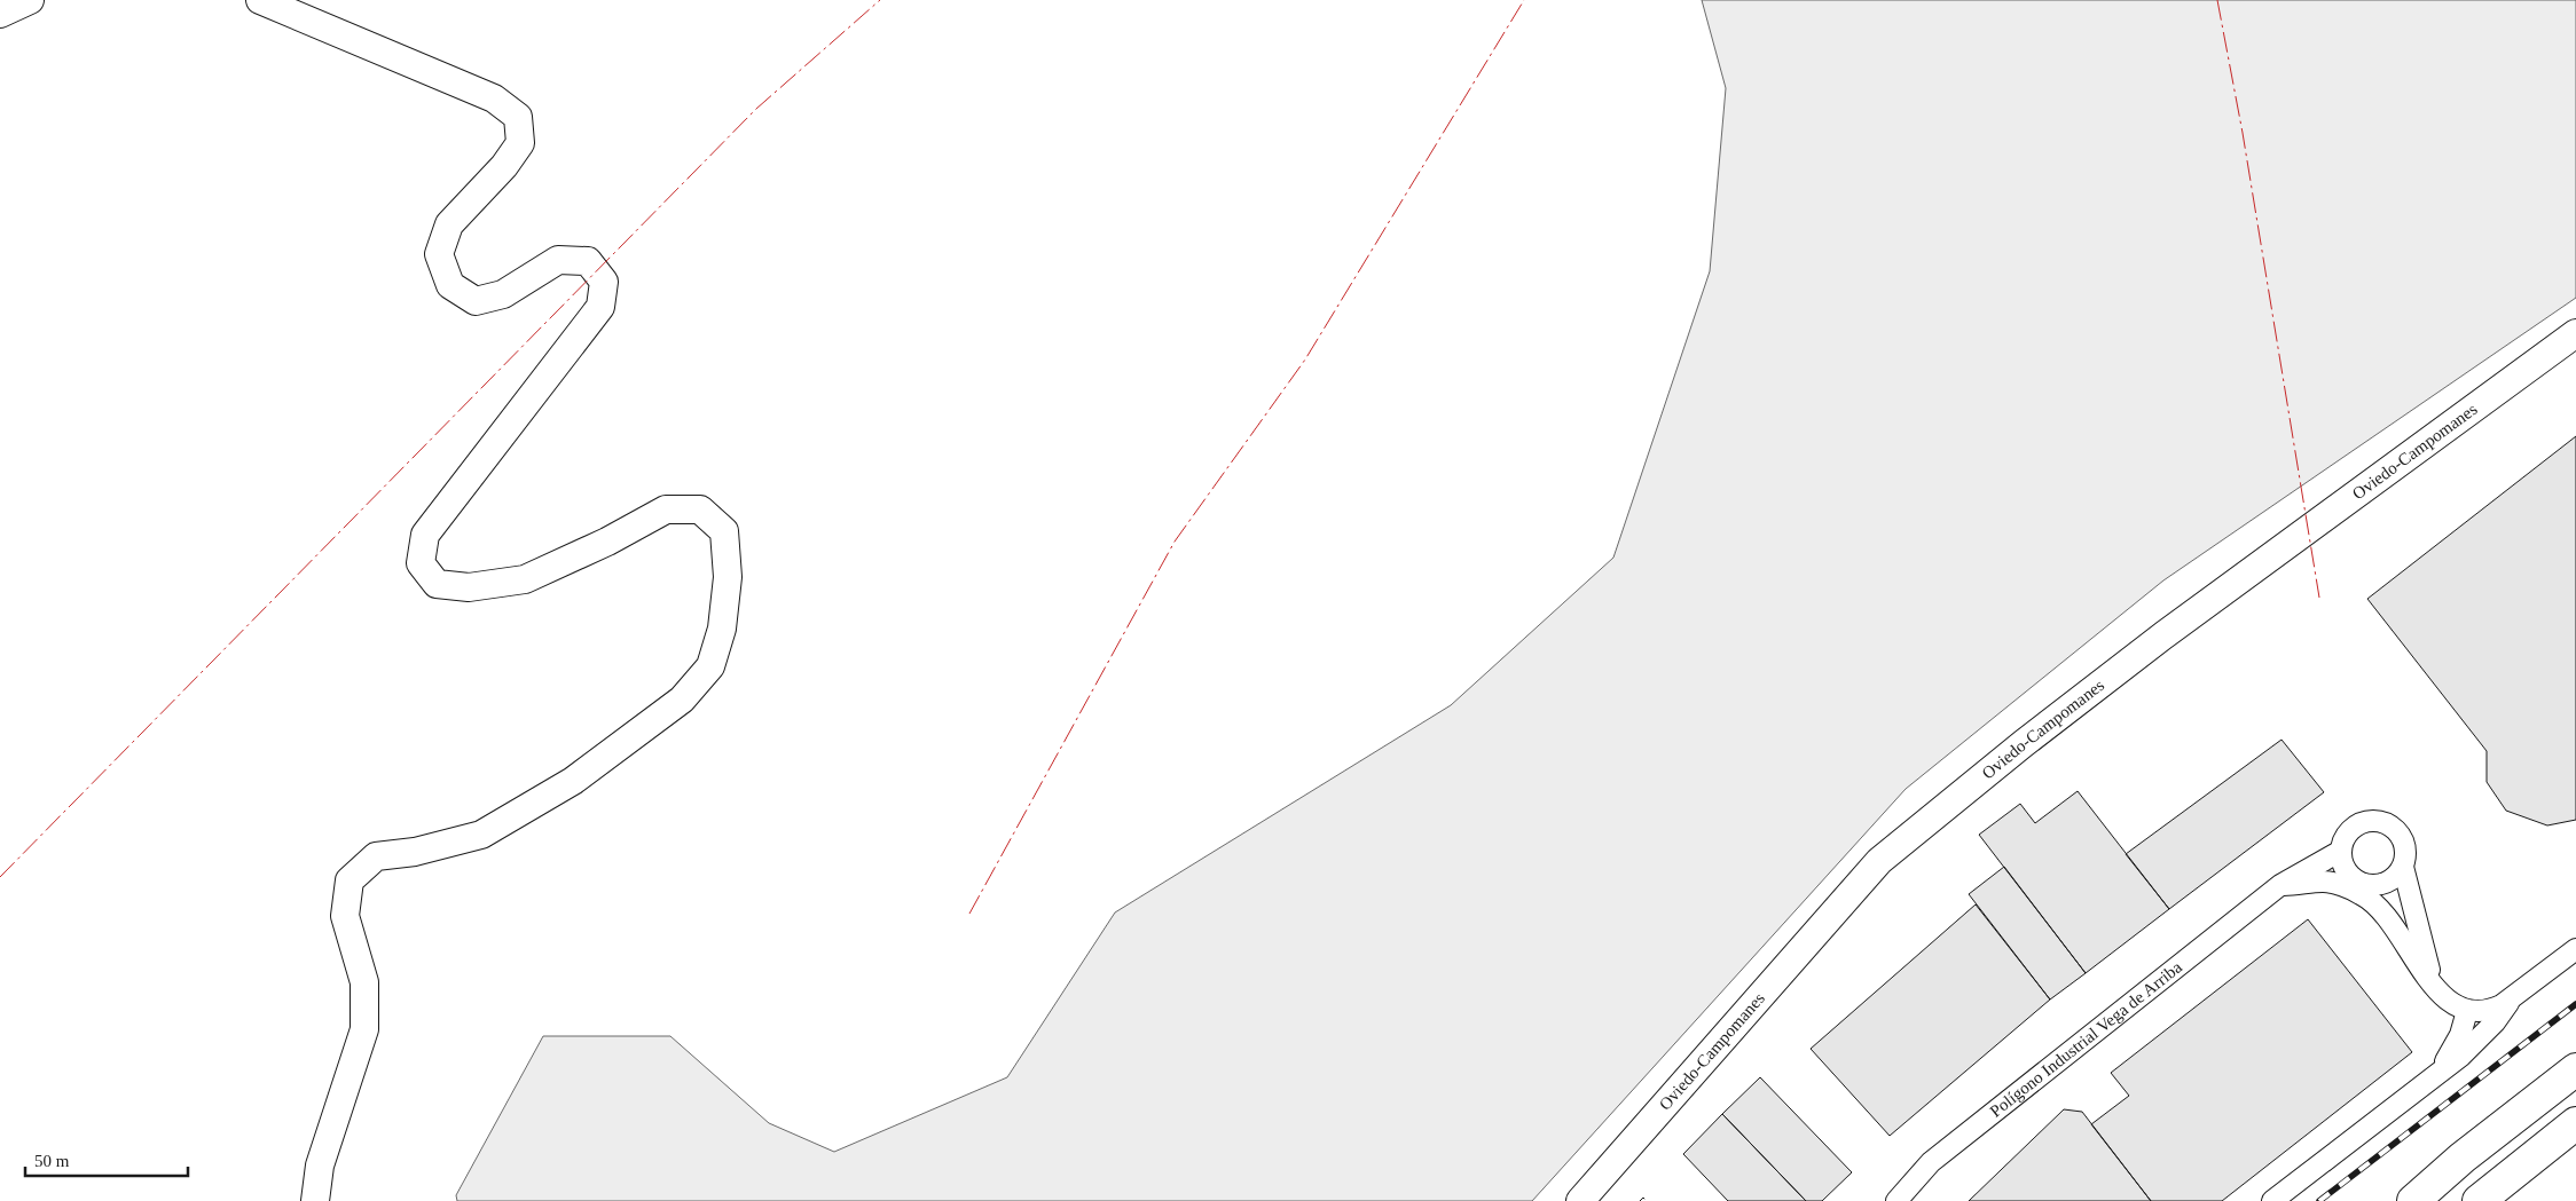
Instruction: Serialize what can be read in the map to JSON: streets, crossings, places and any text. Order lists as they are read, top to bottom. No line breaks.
{"streets":{"street":["Oviedo-Campomanes","Polígono Industrial Vega de Arriba"]},"scale_bar":"50 m"}
